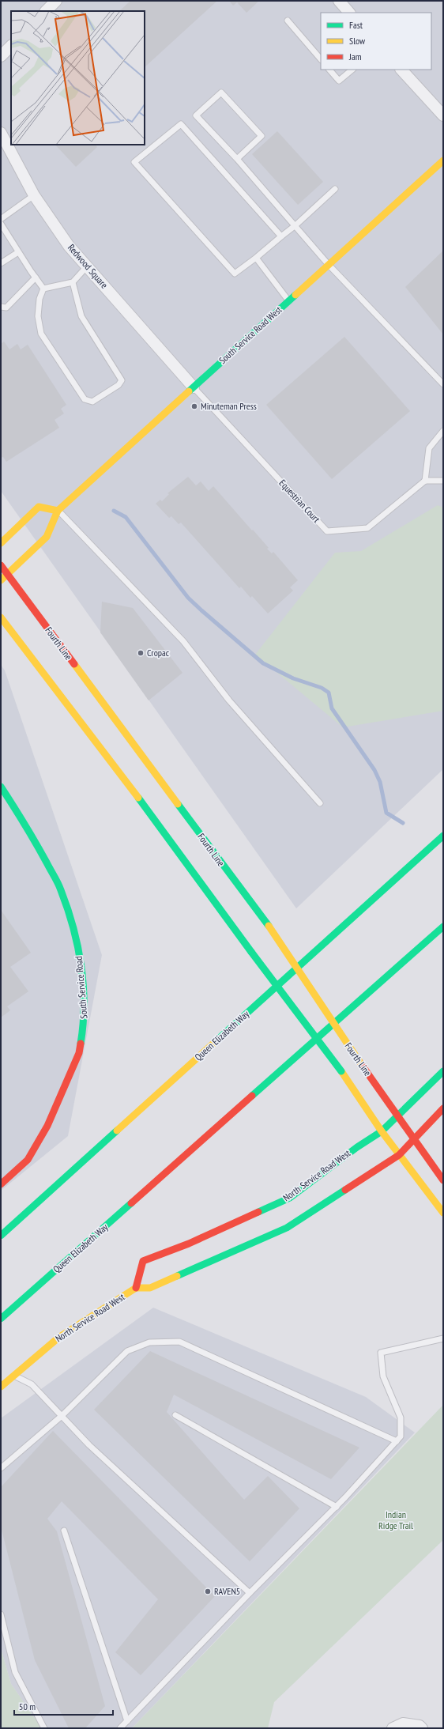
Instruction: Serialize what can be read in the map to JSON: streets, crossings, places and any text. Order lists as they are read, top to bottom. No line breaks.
{"streets":{"main road":["South Service Road West","Fourth Line","South Service Road","Queen Elizabeth Way","North Service Road West"],"street":["Redwood Square"],"lane":["Equestrian Court"]},"crossings":[["Redwood Square","South Service Road West"],["Redwood Square","Equestrian Court"],["South Service Road West","Equestrian Court"],["South Service Road West","Fourth Line"],["Fourth Line","North Service Road West"]],"parks":["Indian Ridge Trail"],"places":["Minuteman Press","Cropac","RAVEN5"],"legend":["Fast","Slow","Jam"],"scale_bar":"50 m"}
